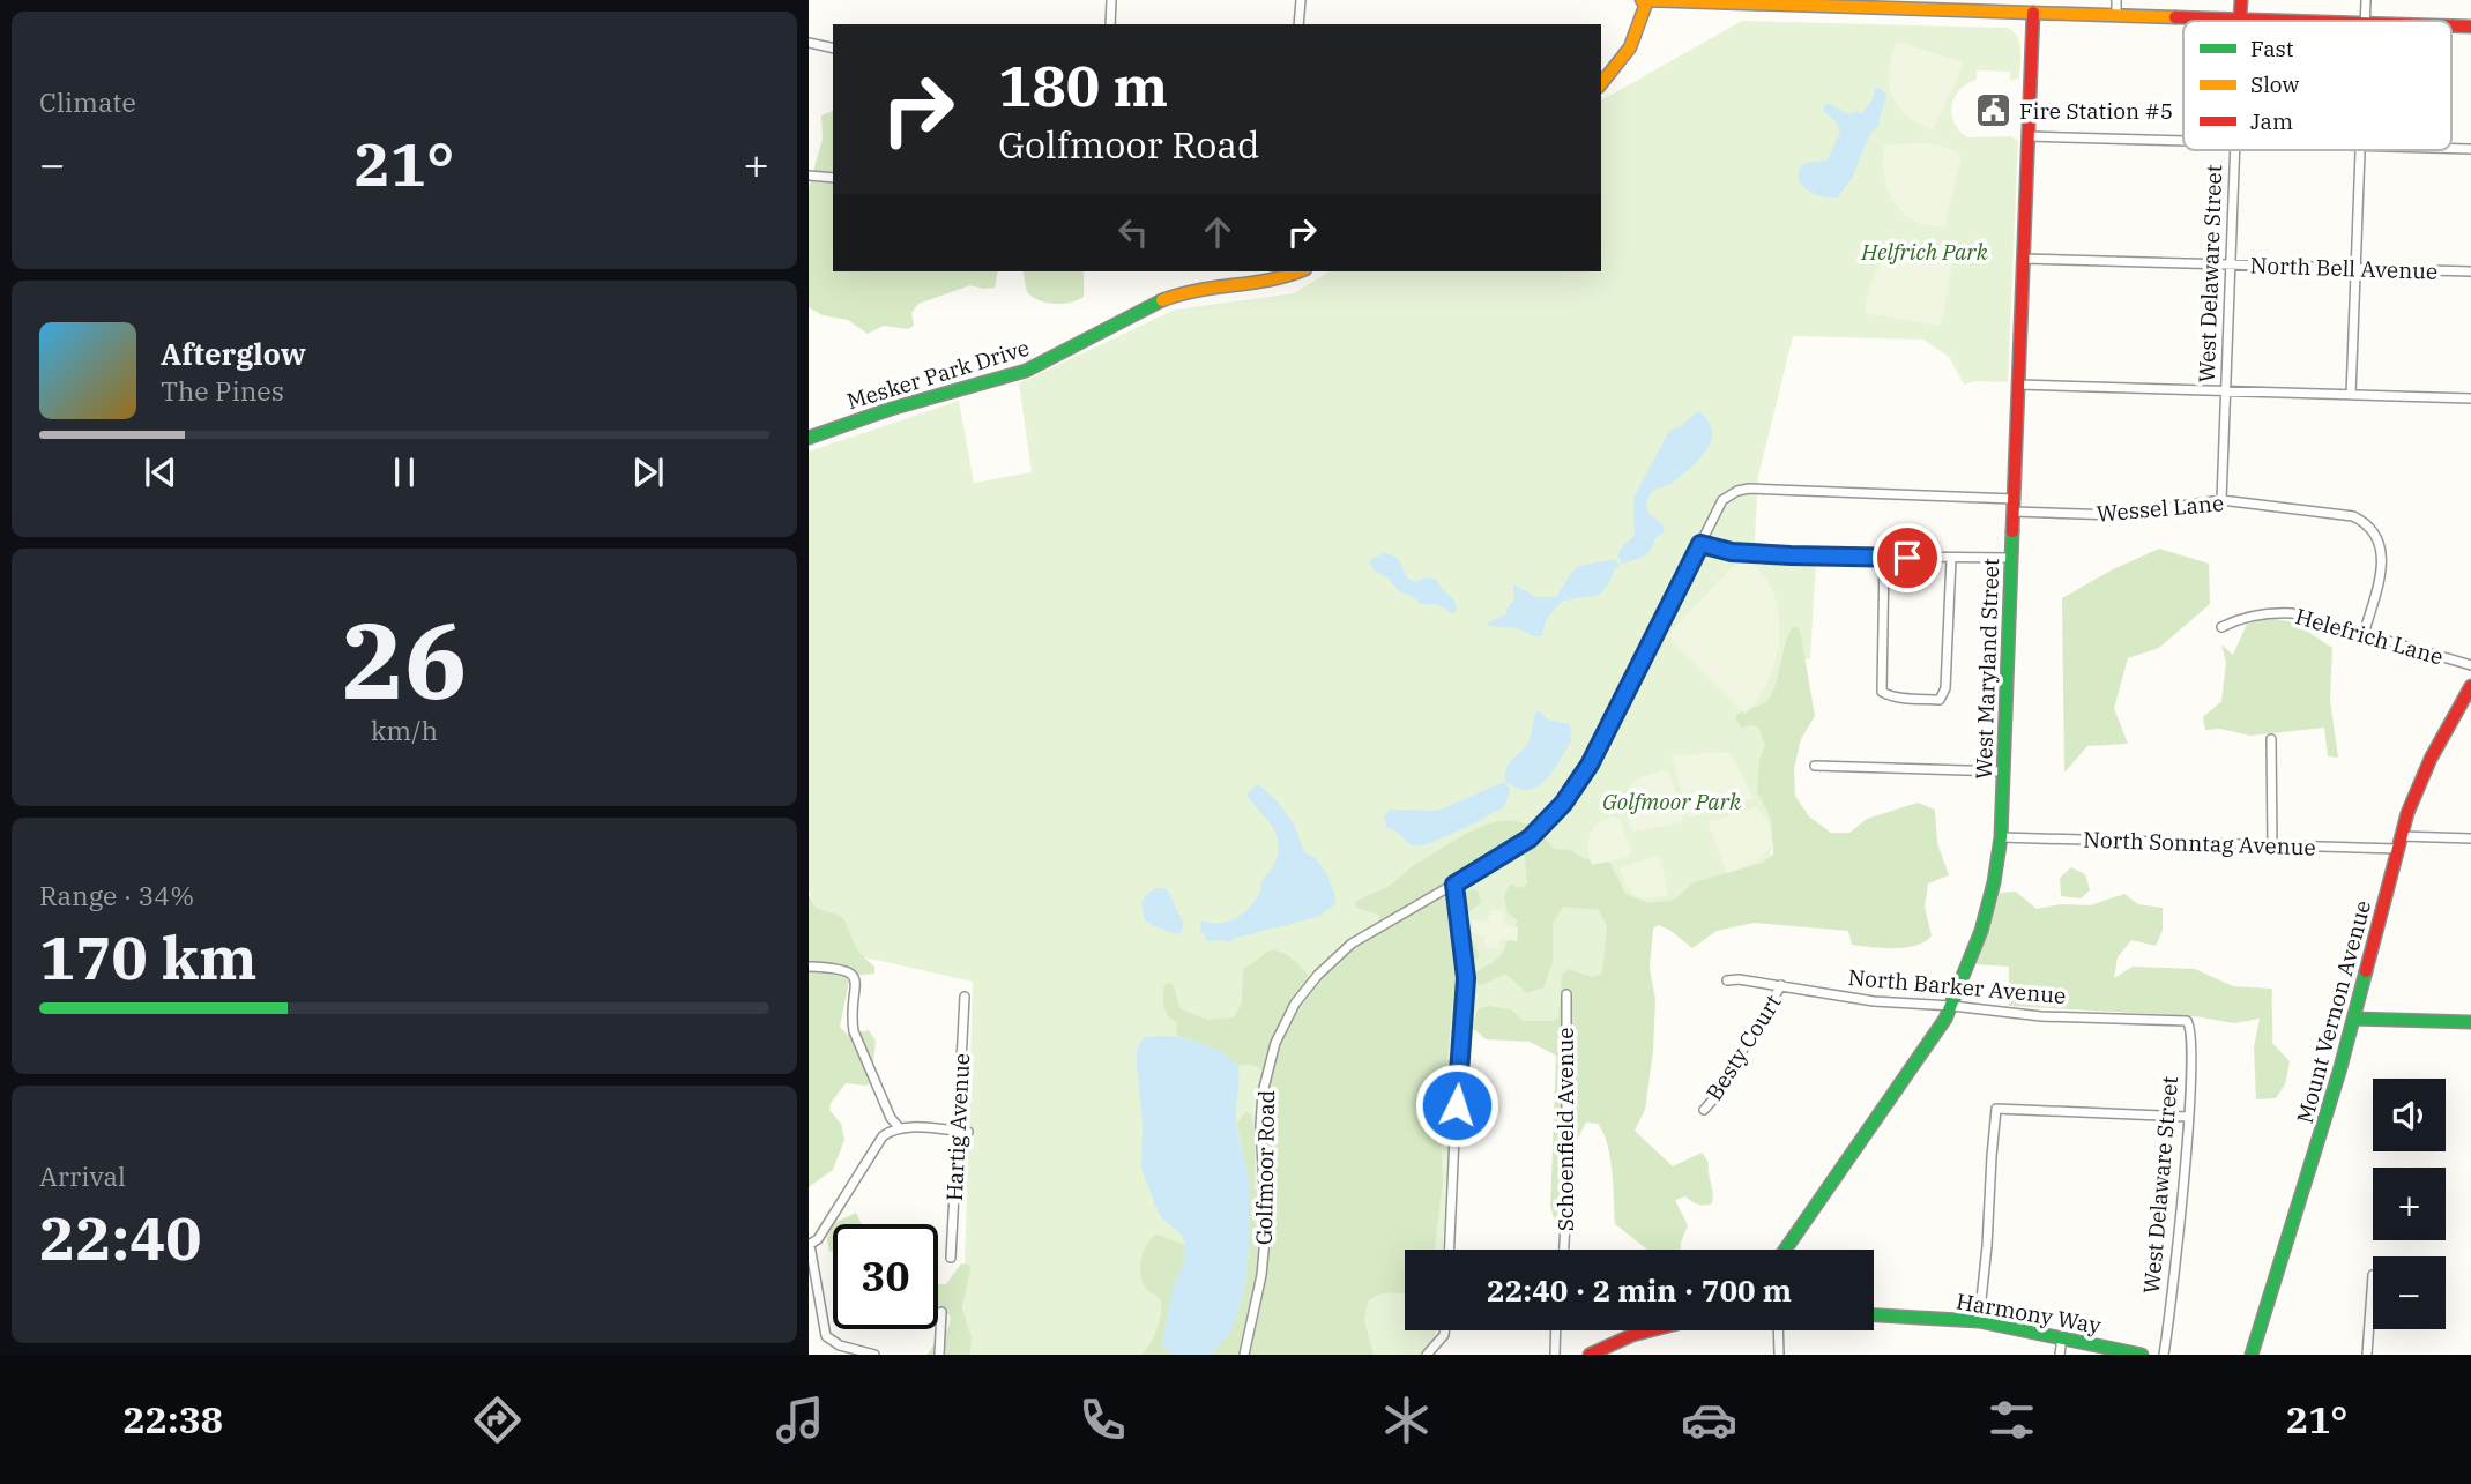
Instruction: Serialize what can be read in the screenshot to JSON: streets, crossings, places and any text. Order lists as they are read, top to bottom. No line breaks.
{"streets":{"street":["North Bell Avenue","West Delaware Street","Mesker Park Drive","Wessel Lane","Helefrich Lane","West Maryland Street","North Sonntag Avenue","North Barker Avenue","Mount Vernon Avenue","Besty Court","Hartig Avenue","Schoenfield Avenue","Golfmoor Road","Harmony Way"]},"crossings":[["North Bell Avenue","West Delaware Street"],["North Bell Avenue","West Maryland Street"],["West Delaware Street","Wessel Lane"],["West Delaware Street","North Barker Avenue"],["Wessel Lane","Helefrich Lane"],["Wessel Lane","West Maryland Street"],["Wessel Lane","Golfmoor Road"],["West Maryland Street","North Sonntag Avenue"],["West Maryland Street","North Barker Avenue"],["North Sonntag Avenue","Mount Vernon Avenue"],["North Barker Avenue","Besty Court"]],"parks":["Helfrich Park","Golfmoor Park"],"places":{"public building":["Fire Station #5"]},"legend":["Fast","Slow","Jam"],"page":{"tile":["Climate",["26","km/h"],["Range · 34%","170 km"],["Arrival","22:40"]],"turn":["180 m","Golfmoor Road"],"heat":["−","21°","+"],"song":["Afterglow","The Pines"],"map_buttons":["+","−"],"limit":"30","trip":"22:40 · 2 min · 700 m","tabs":["22:38","21°"]}}
